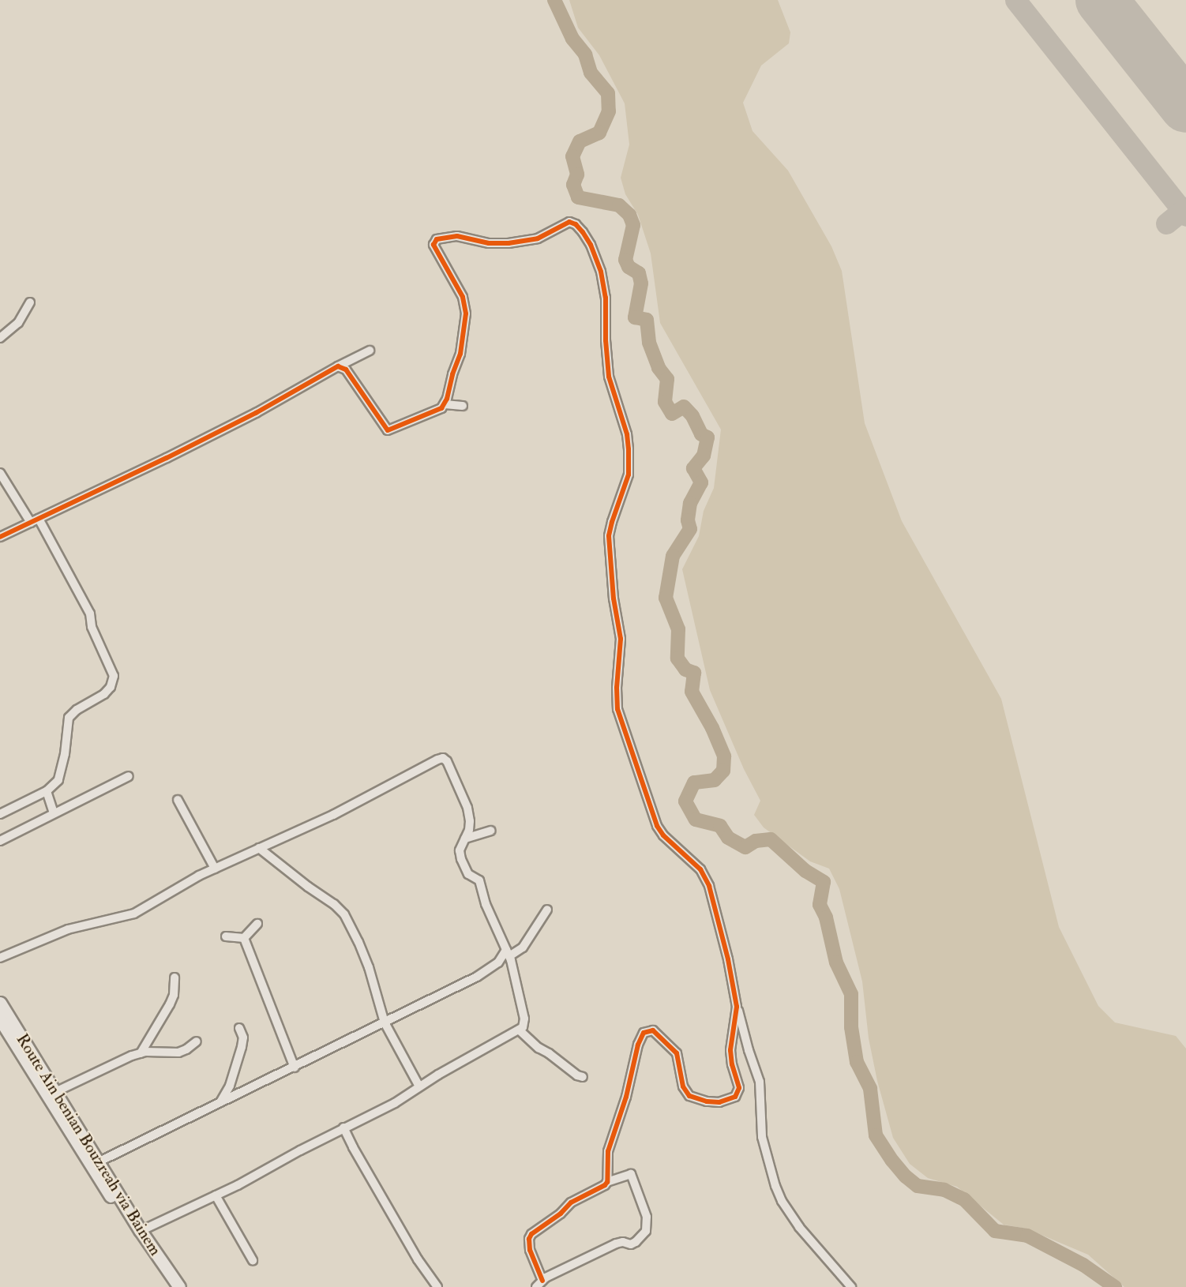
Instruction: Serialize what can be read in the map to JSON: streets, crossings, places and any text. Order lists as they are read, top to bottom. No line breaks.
{"streets":{"main road":["Route Ain benian Bouzreah via Bainem"]}}
